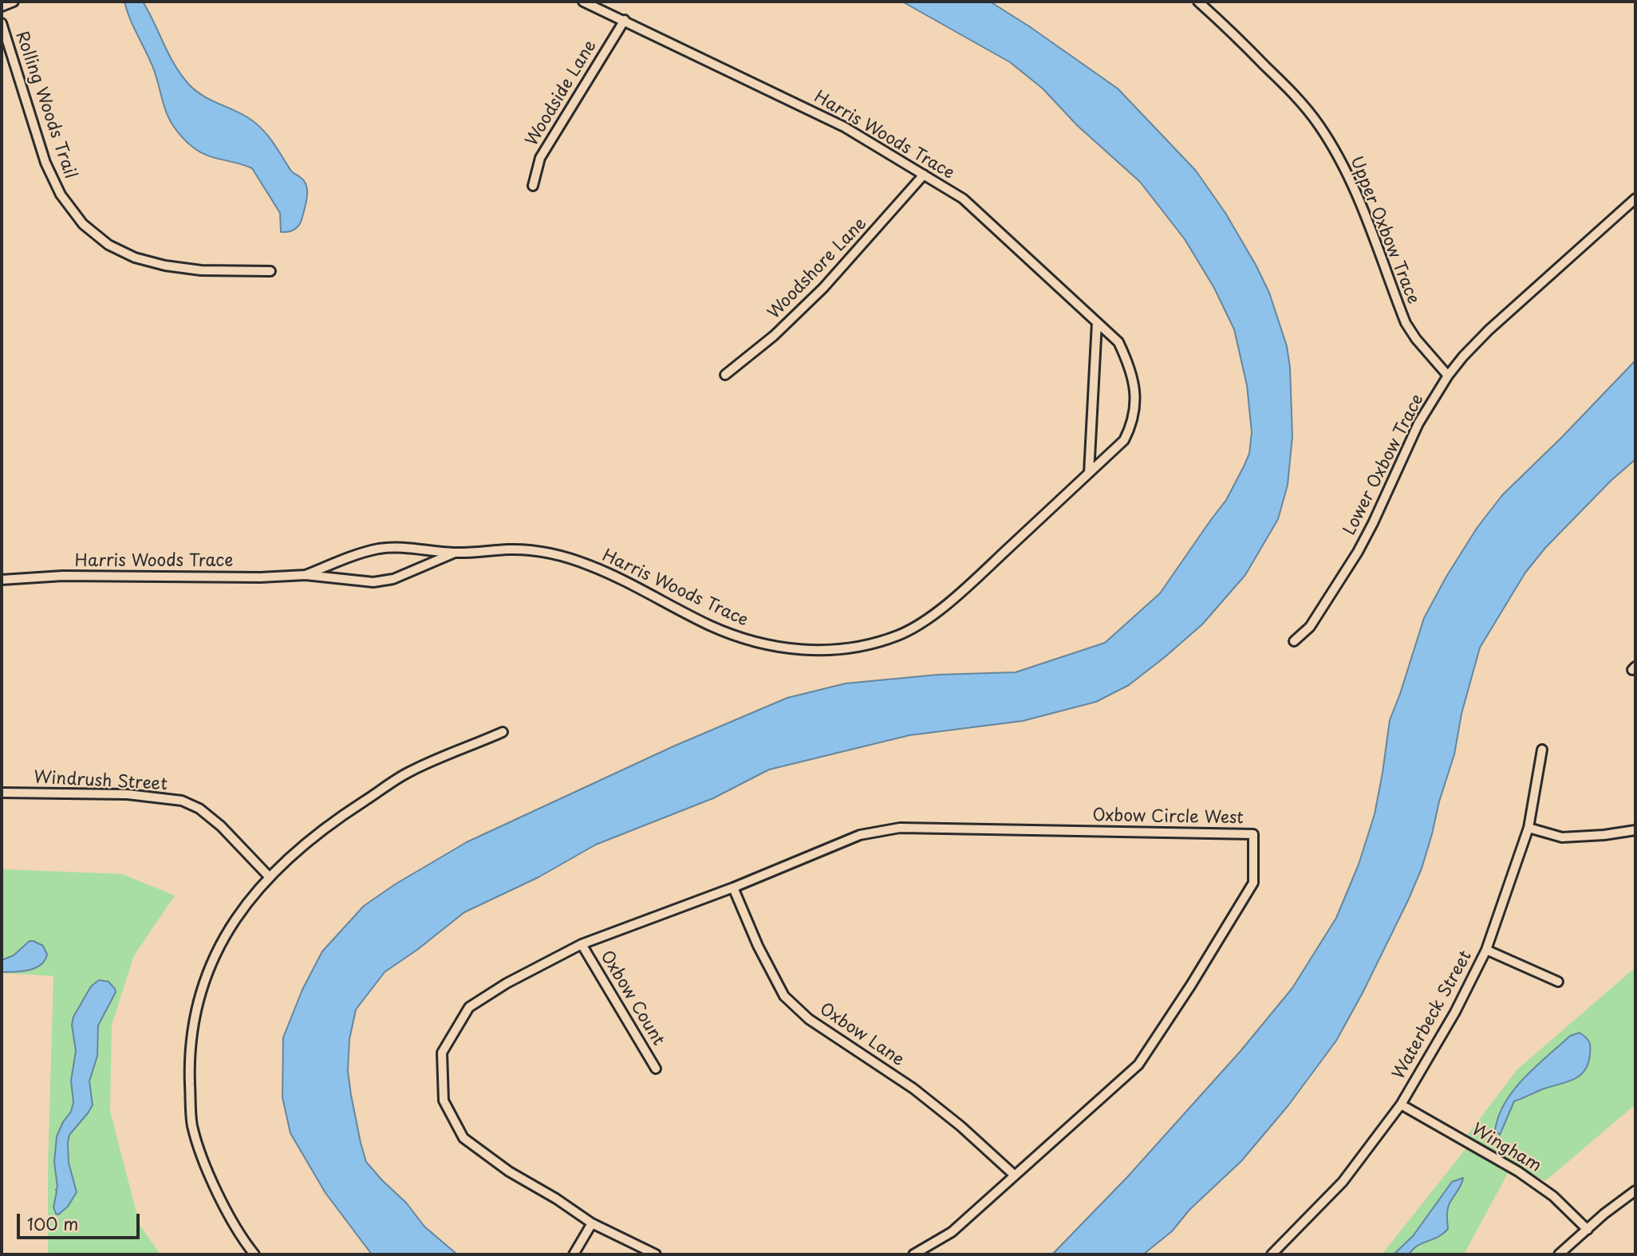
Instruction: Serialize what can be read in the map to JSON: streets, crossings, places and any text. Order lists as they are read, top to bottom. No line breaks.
{"streets":{"street":["Woodside Lane","Rolling Woods Trail","Harris Woods Trace","Upper Oxbow Trace","Woodshore Lane","Lower Oxbow Trace","Windrush Street","Oxbow Circle West","Oxbow Count","Waterbeck Street","Oxbow Lane","Wingham"]},"crossings":[["Woodside Lane","Harris Woods Trace"],["Harris Woods Trace","Woodshore Lane"],["Upper Oxbow Trace","Lower Oxbow Trace"],["Oxbow Circle West","Oxbow Count"],["Oxbow Circle West","Oxbow Lane"],["Waterbeck Street","Wingham"]],"scale_bar":"100 m"}
